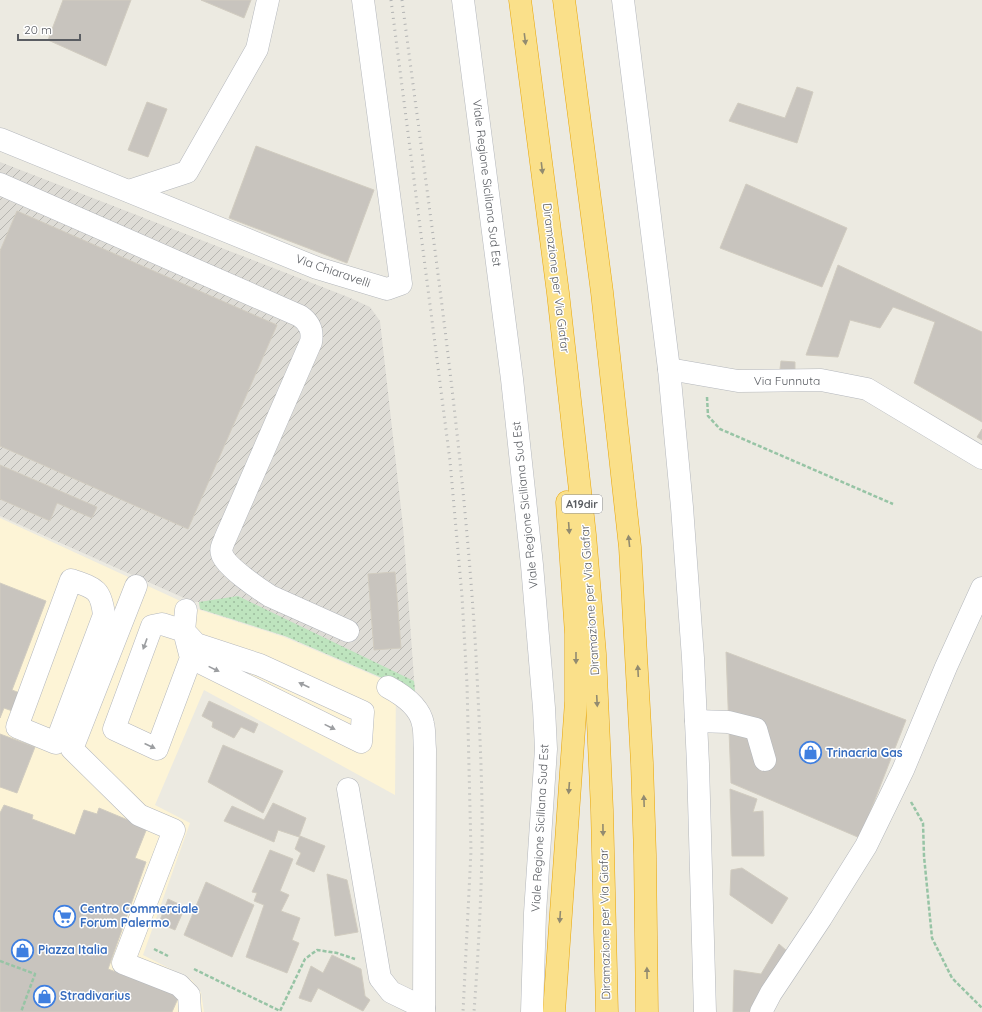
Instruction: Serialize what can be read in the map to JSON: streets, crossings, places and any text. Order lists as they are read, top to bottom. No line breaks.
{"streets":{"highway":["Diramazione per Via Giafar","A19dir"],"street":["Viale Regione Siciliana Sud Est","Via Chiaravelli","Via Funnuta"]},"places":{"shop":["Trinacria Gas","Piazza Italia","Stradivarius"],"supermarket":["Centro Commerciale Forum Palermo"]},"scale_bar":"20 m"}
